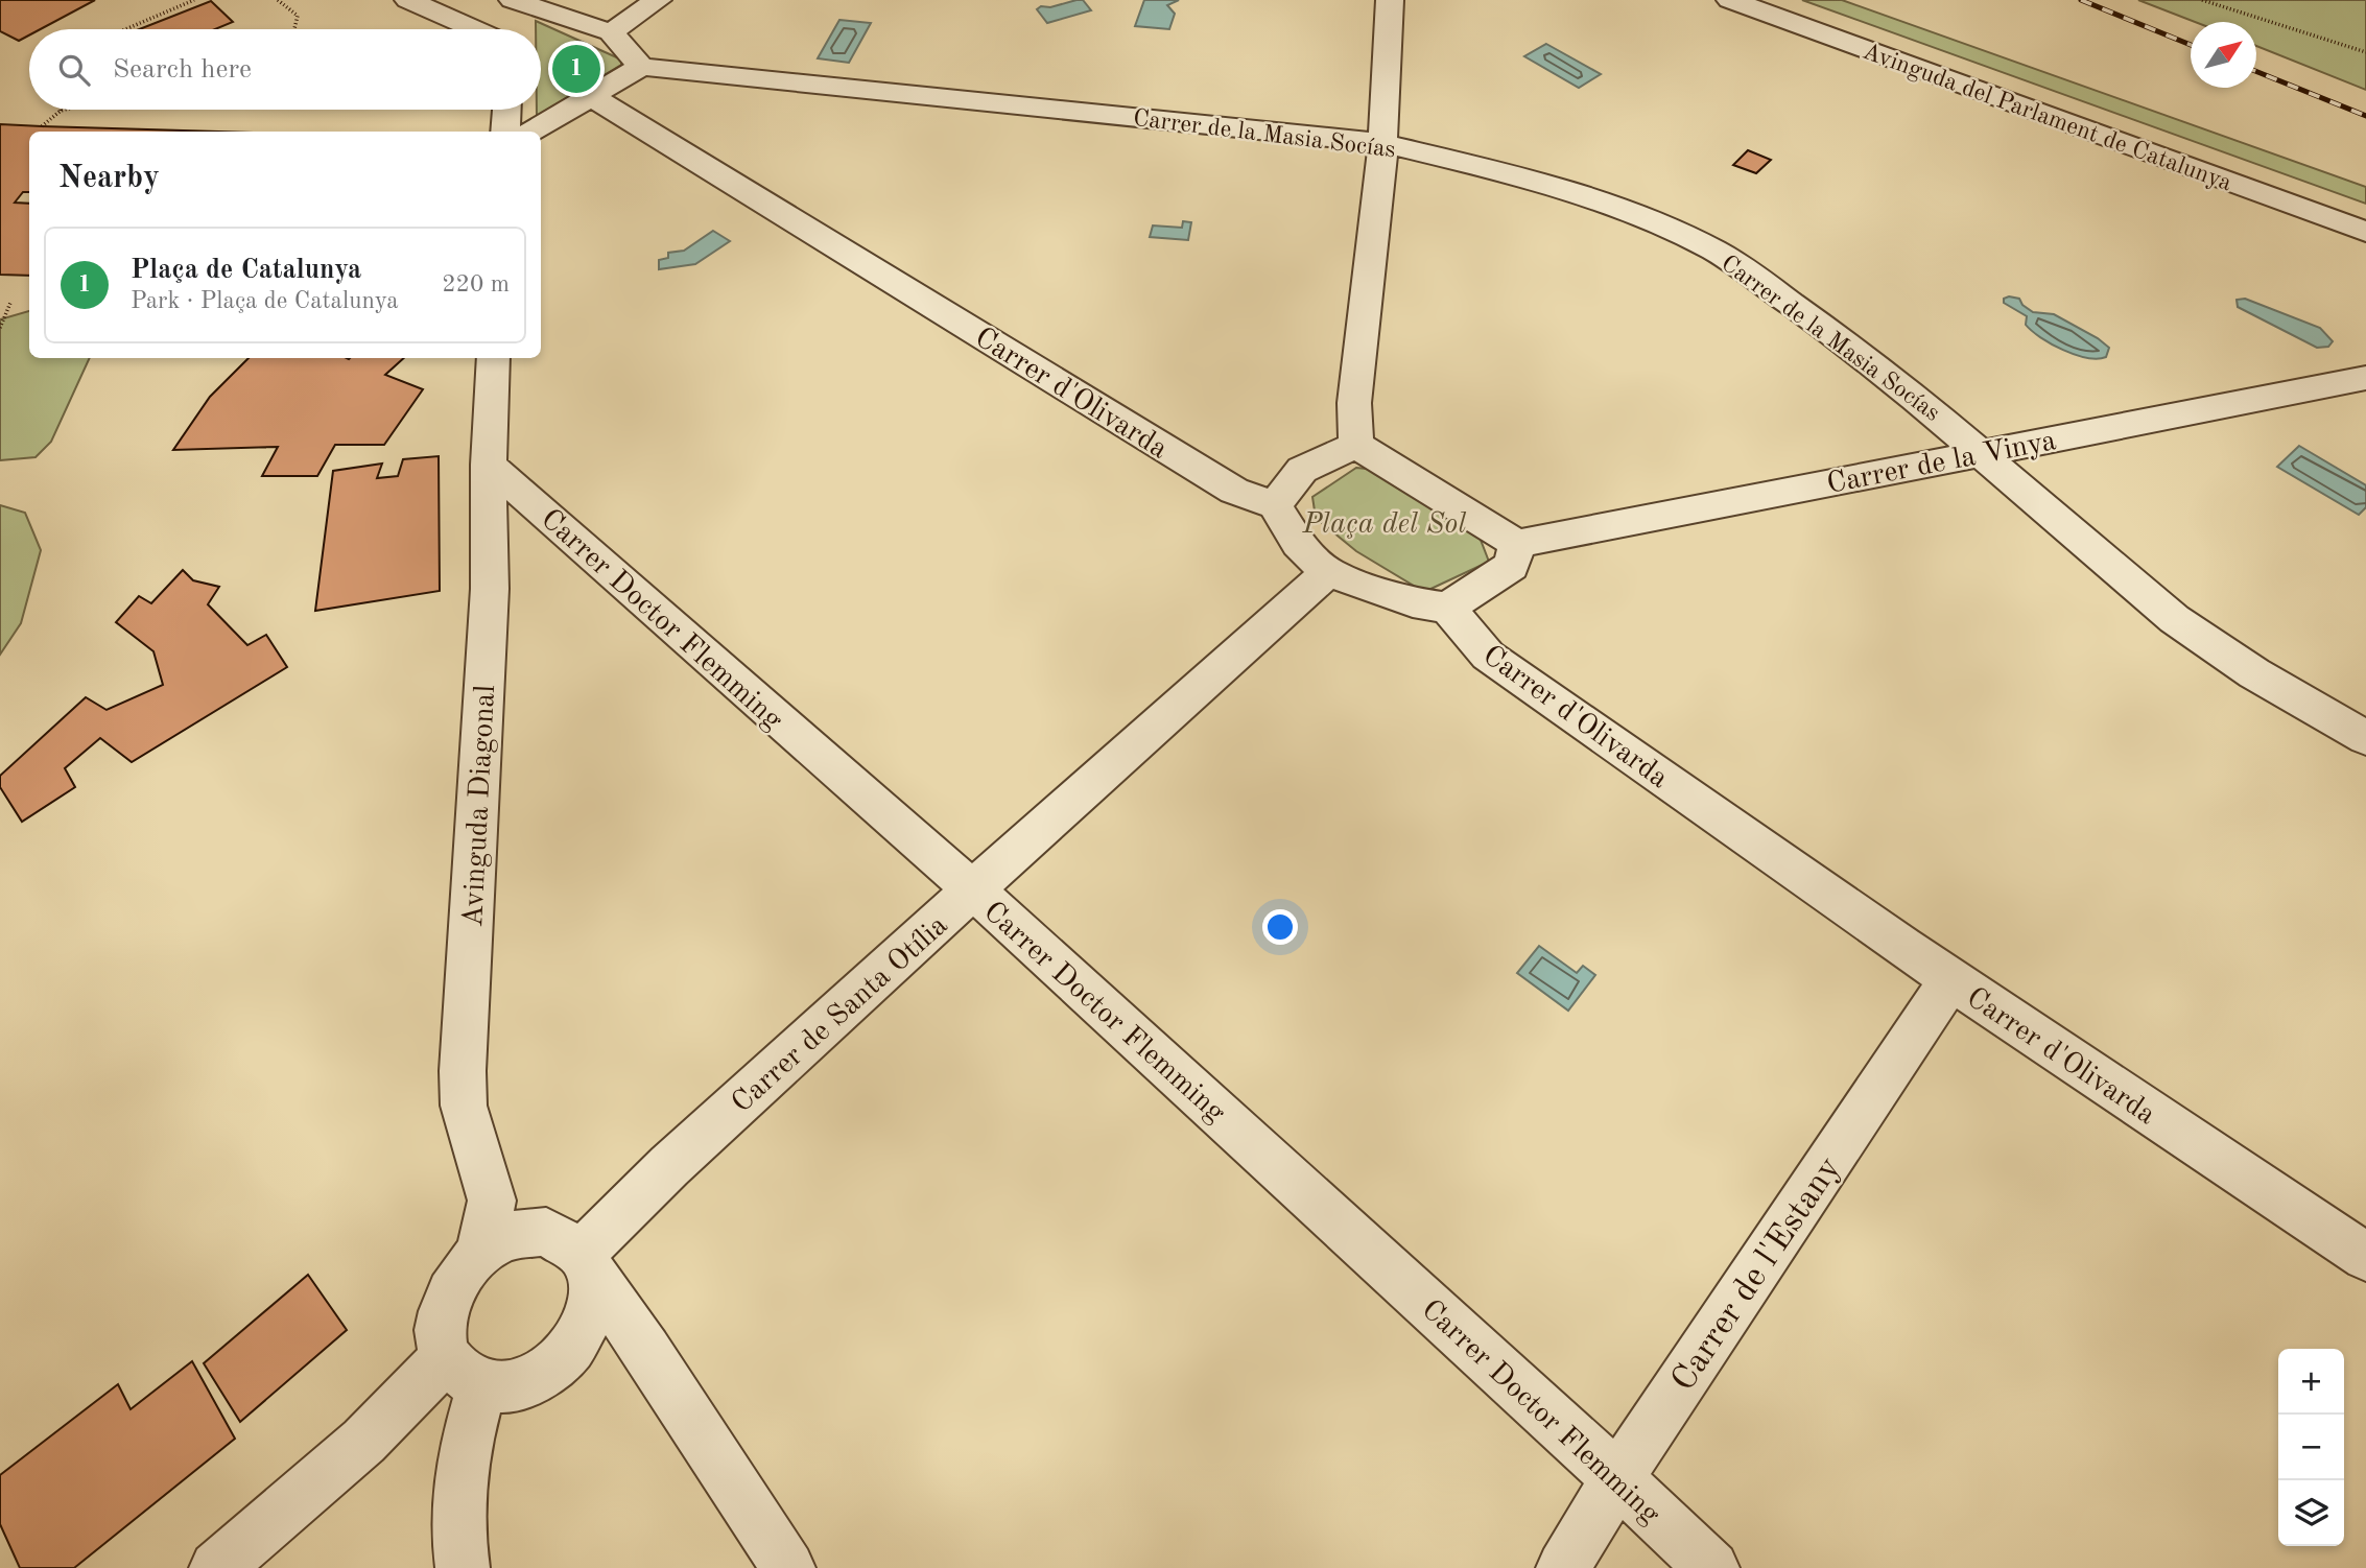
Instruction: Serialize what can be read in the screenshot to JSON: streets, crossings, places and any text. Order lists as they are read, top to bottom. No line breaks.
{"streets":{"street":["Avinguda del Parlament de Catalunya","Carrer de la Masia Socías","Carrer d'Olivarda","Carrer de la Vinya","Carrer Doctor Flemming","Avinguda Diagonal","Carrer de Santa Otília","Carrer de l'Estany"]},"crossings":[["Carrer de la Masia Socías","Carrer de la Vinya"],["Carrer d'Olivarda","Carrer de l'Estany"],["Carrer Doctor Flemming","Avinguda Diagonal"],["Carrer Doctor Flemming","Carrer de Santa Otília"],["Carrer Doctor Flemming","Carrer de l'Estany"],["Avinguda Diagonal","Carrer de Santa Otília"]],"parks":["Plaça del Sol"],"north":"top right","page":{"search":"Search here","pins":"1","heading":"Nearby","list":[{"mark":"1","name":"Plaça de Catalunya","note":"Park · Plaça de Catalunya","value":"220 m"}],"map_buttons":["+","−"]}}
